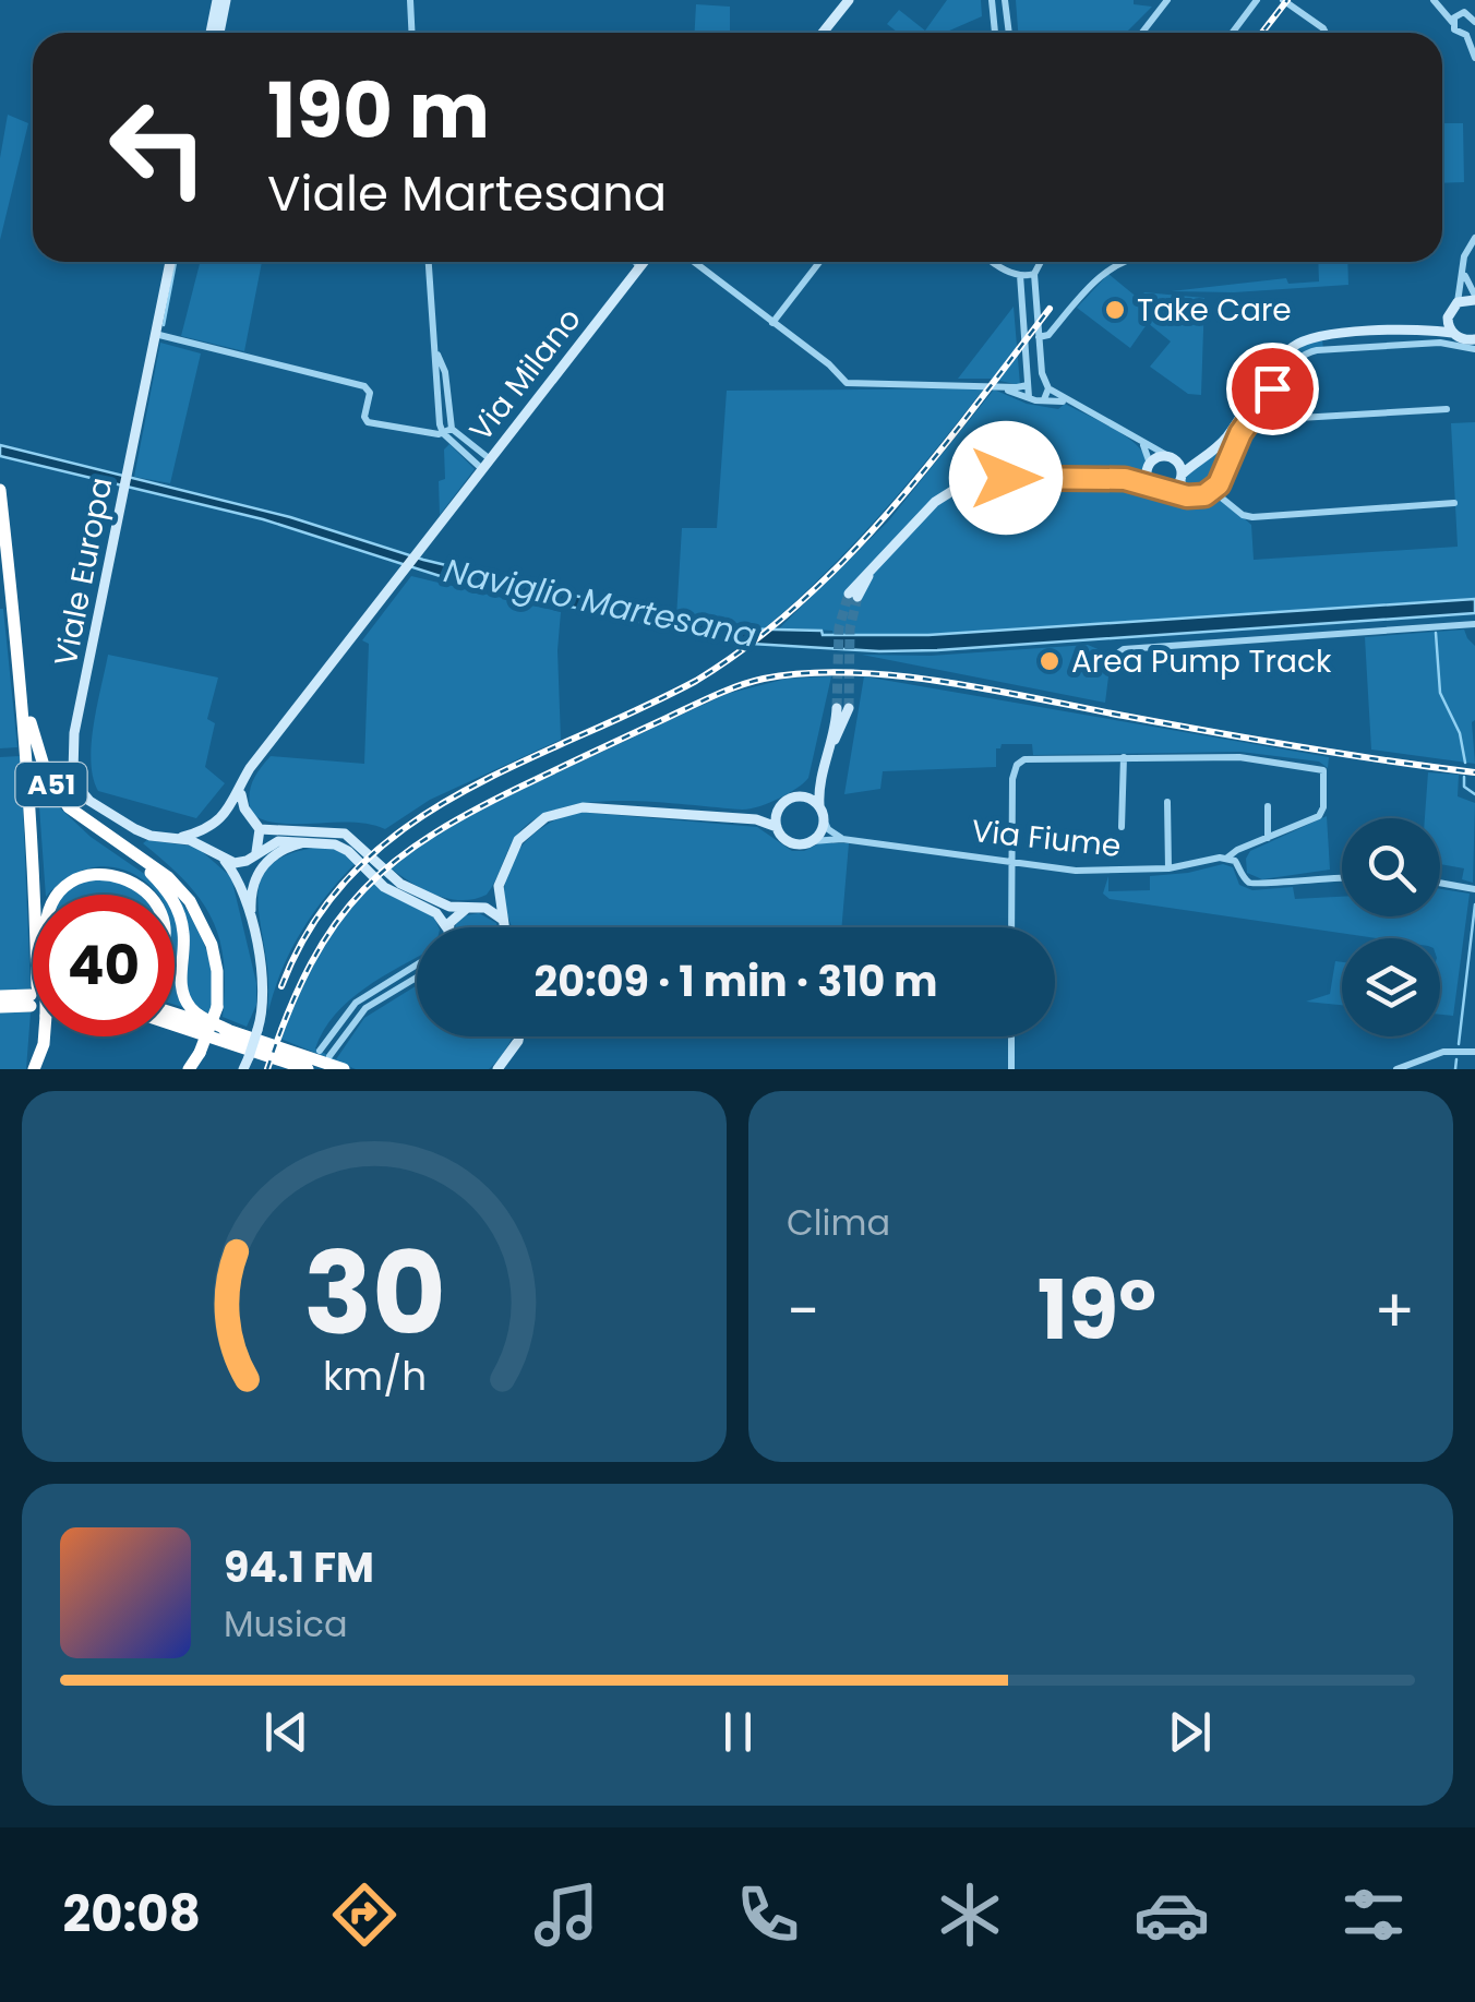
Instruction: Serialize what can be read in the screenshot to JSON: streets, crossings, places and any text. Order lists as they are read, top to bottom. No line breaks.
{"streets":{"highway":["A51"],"street":["Via Milano","Viale Europa","Via Fiume"]},"water":["Naviglio Martesana"],"places":["Take Care","Area Pump Track"],"page":{"turn":["190 m","Viale Martesana"],"limit":"40","trip":"20:09 · 1 min · 310 m","tile":"Clima","heat":["−","19°","+"],"song":["94.1 FM","Musica"],"tabs":"20:08","gauge":["30","km/h"]}}
